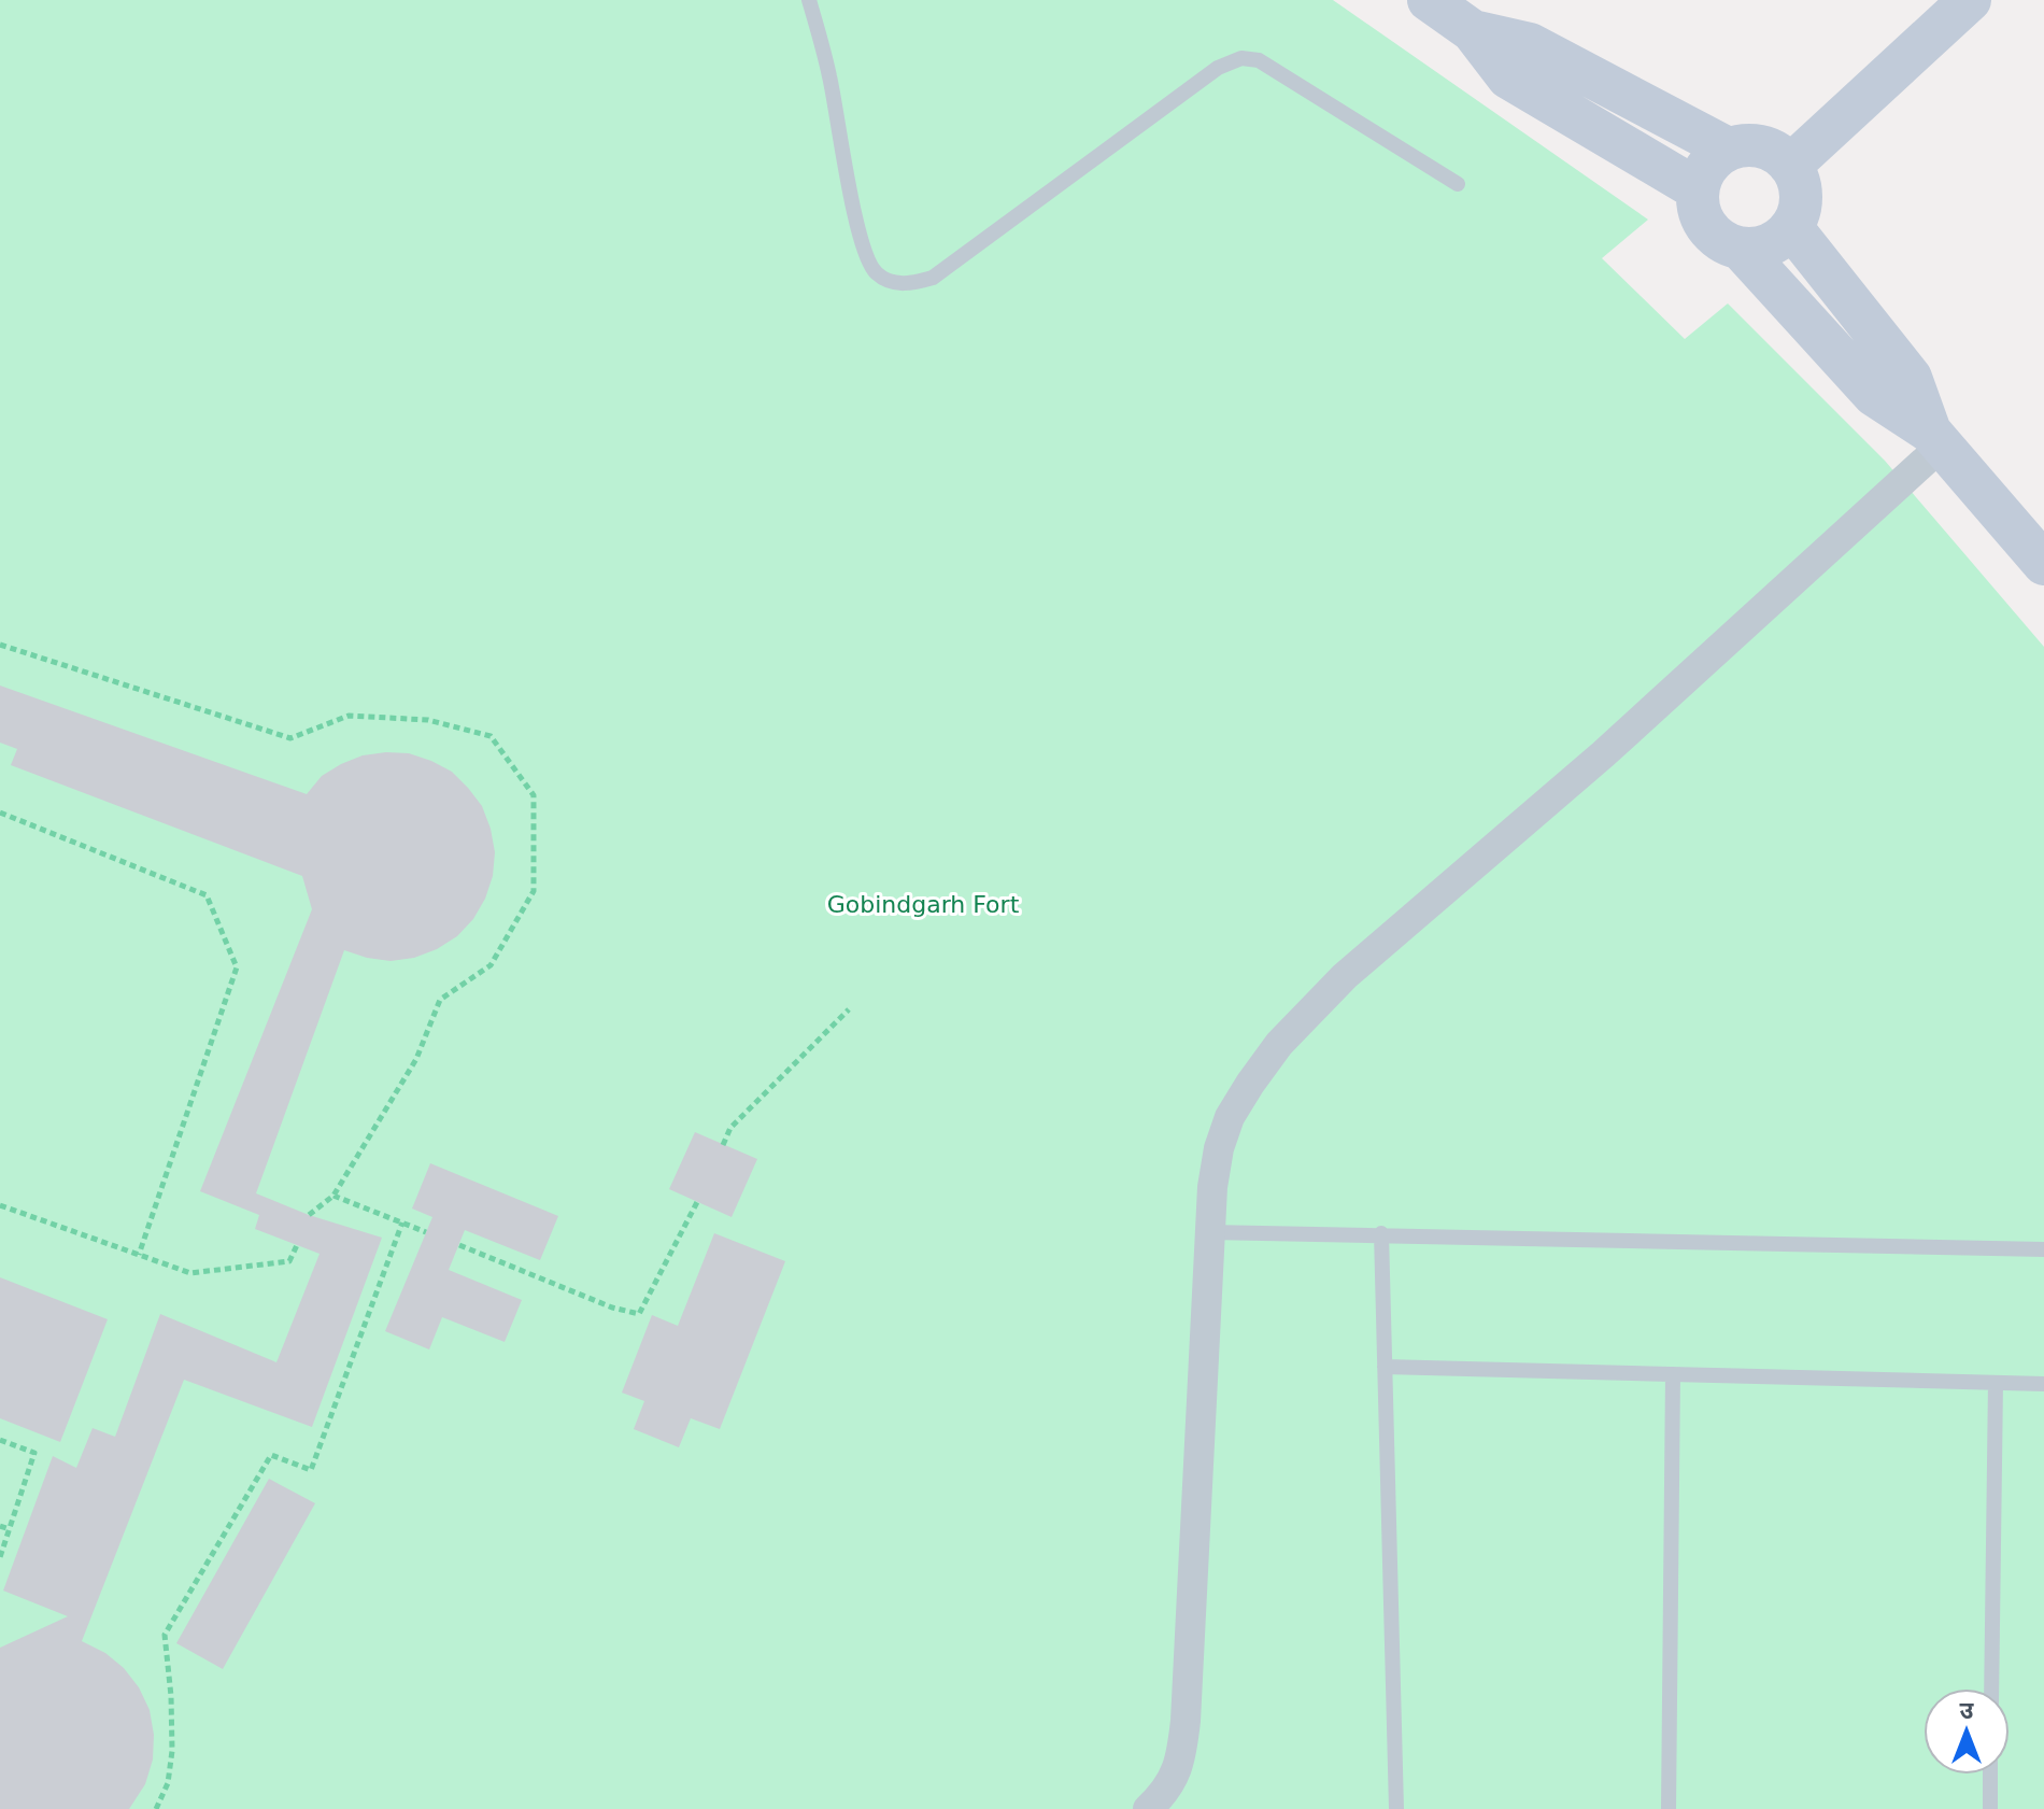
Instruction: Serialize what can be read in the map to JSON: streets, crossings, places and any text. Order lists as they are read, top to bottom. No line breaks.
{"parks":["Gobindgarh Fort"],"north":"top"}
